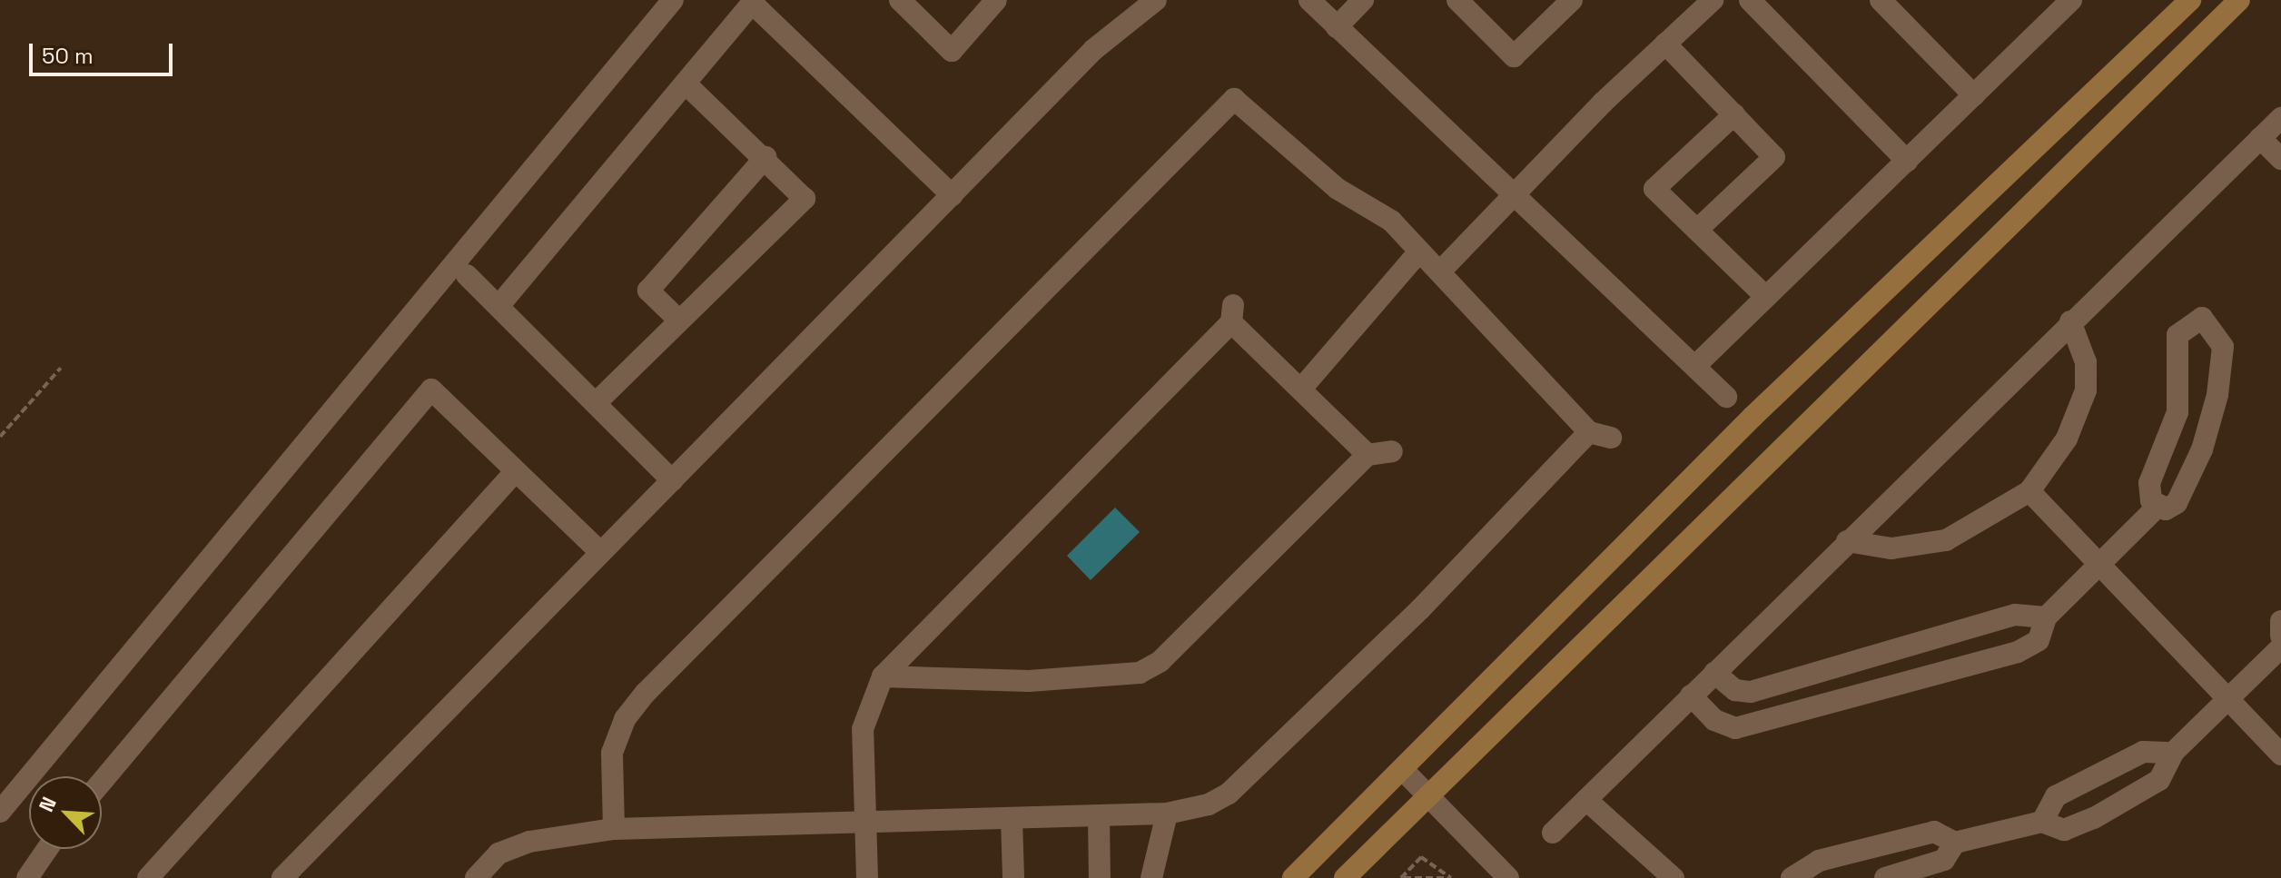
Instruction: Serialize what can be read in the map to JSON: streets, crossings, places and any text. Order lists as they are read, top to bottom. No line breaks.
{"scale_bar":"50 m","north":"top left"}
